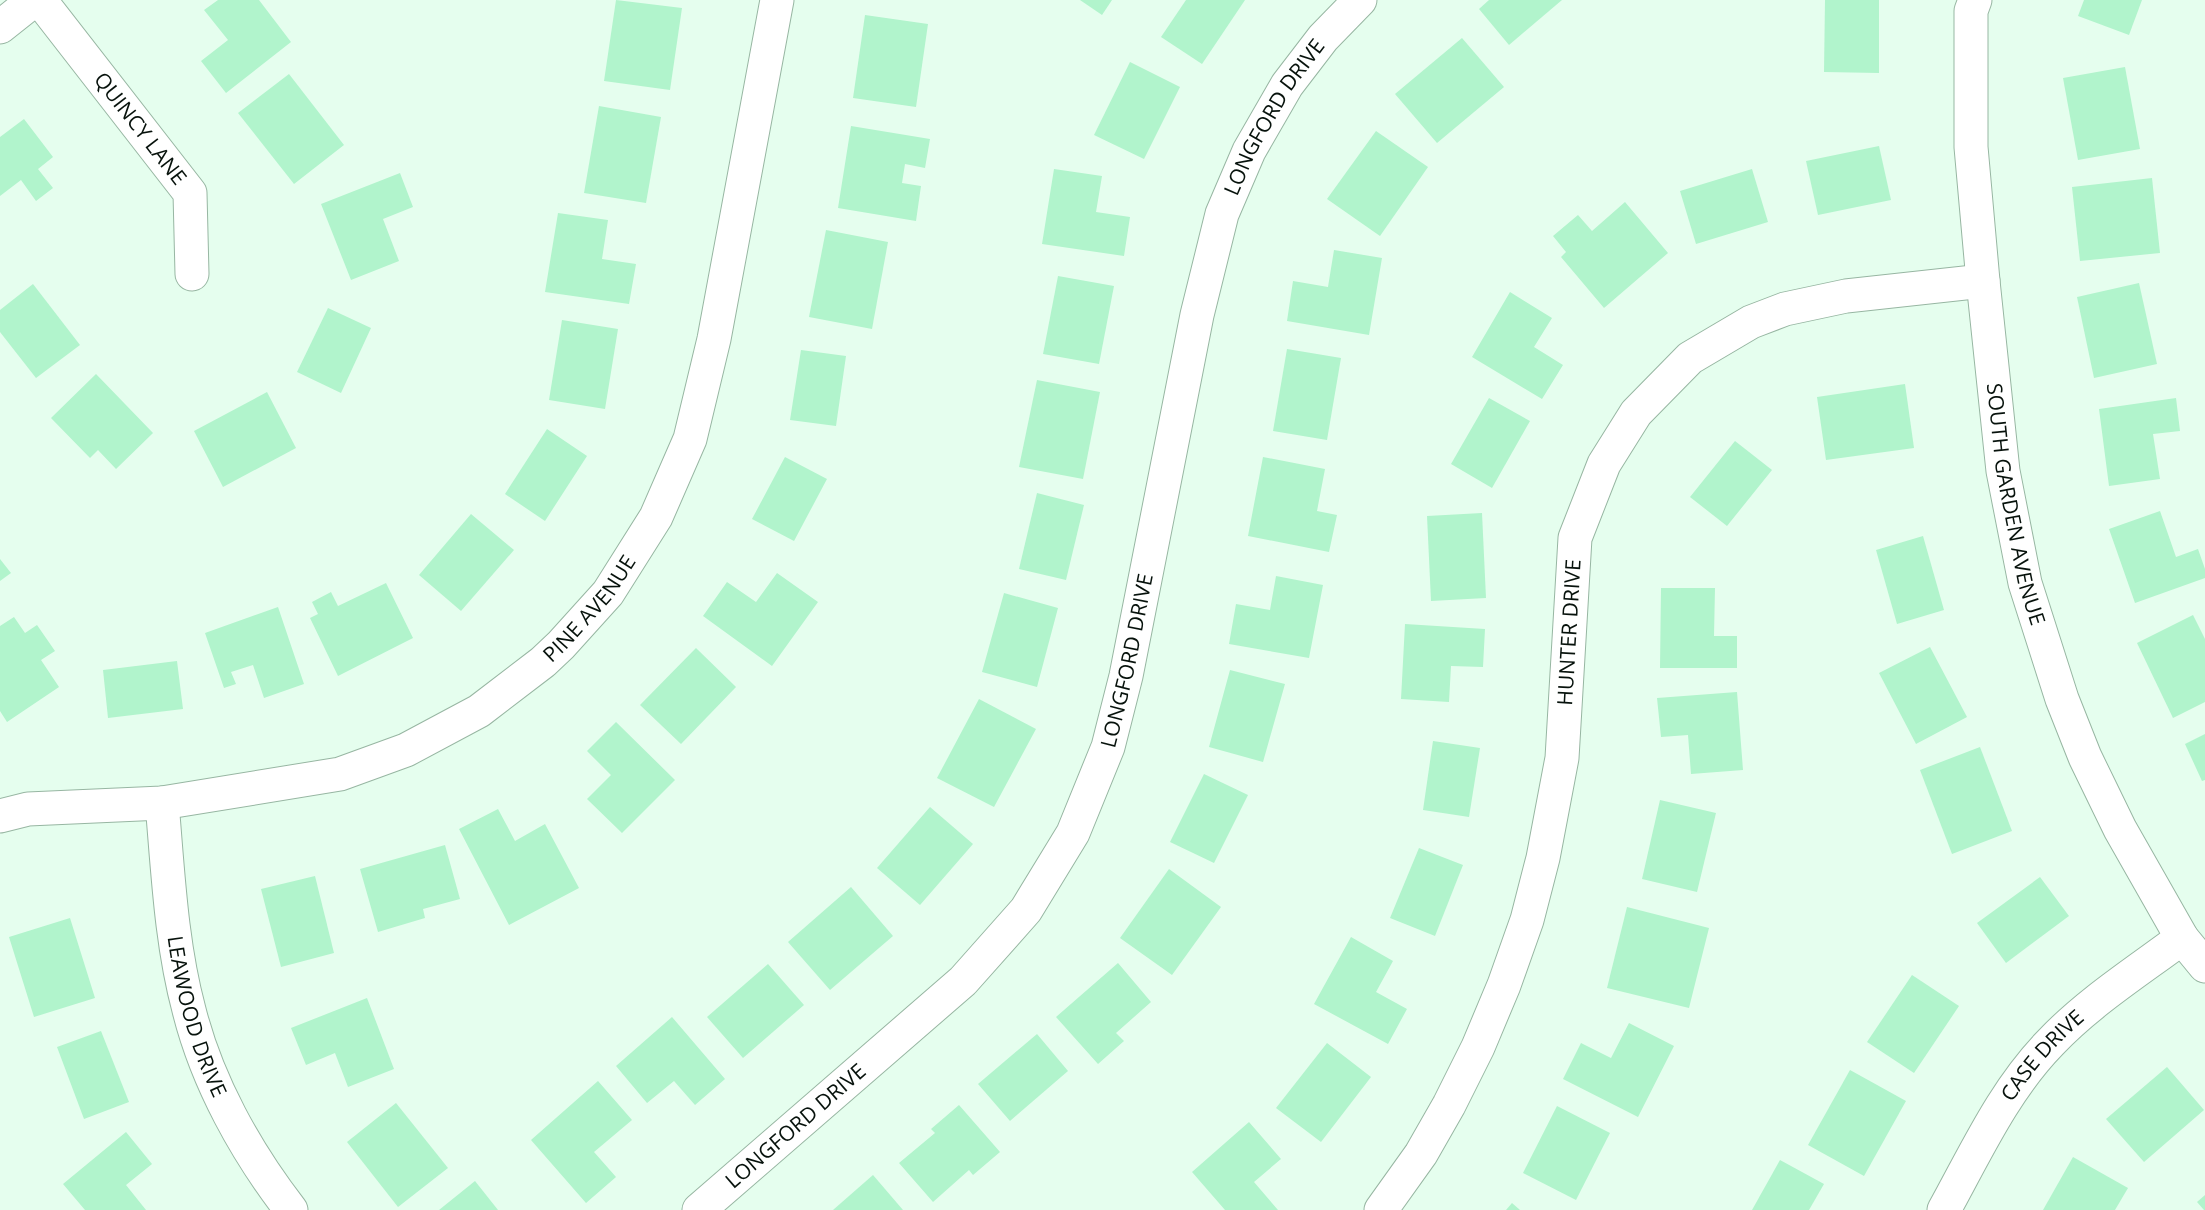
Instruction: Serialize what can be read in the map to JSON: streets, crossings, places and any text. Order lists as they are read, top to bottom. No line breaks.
{"streets":{"street":["LONGFORD DRIVE","QUINCY LANE","SOUTH GARDEN AVENUE","PINE AVENUE","HUNTER DRIVE","LEAWOOD DRIVE","CASE DRIVE"]},"crossings":[["SOUTH GARDEN AVENUE","HUNTER DRIVE"],["SOUTH GARDEN AVENUE","CASE DRIVE"],["PINE AVENUE","LEAWOOD DRIVE"]]}
